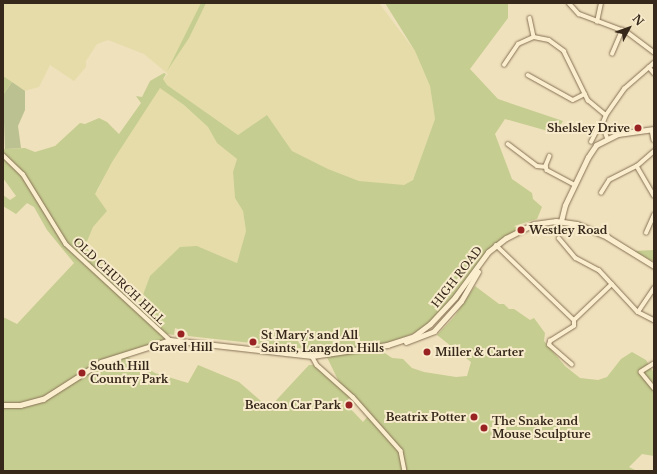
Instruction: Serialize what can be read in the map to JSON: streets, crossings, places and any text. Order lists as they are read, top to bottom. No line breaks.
{"streets":{"main road":["HIGH ROAD"],"street":["OLD CHURCH HILL"]},"crossings":[["HIGH ROAD","OLD CHURCH HILL"]],"places":["Shelsley Drive","Westley Road","Gravel Hill","St Mary's and All Saints, Langdon Hills","Miller & Carter","South Hill Country Park","Beacon Car Park","Beatrix Potter","The Snake and Mouse Sculpture"],"north":"top right"}
